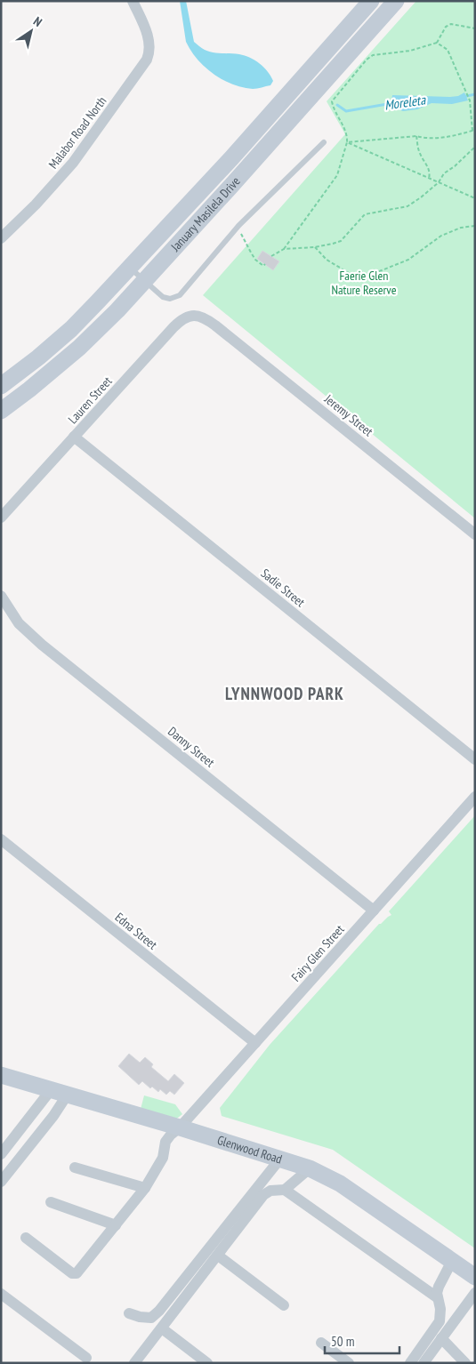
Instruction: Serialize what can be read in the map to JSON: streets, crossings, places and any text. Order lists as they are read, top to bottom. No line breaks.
{"streets":{"main road":["January Masilela Drive","Glenwood Road"],"street":["Malabor Road North","Lauren Street","Jeremy Street","Sadie Street","Danny Street","Edna Street","Fairy Glen Street"]},"crossings":[["Lauren Street","Jeremy Street"],["Lauren Street","Sadie Street"],["Danny Street","Fairy Glen Street"],["Edna Street","Fairy Glen Street"],["Fairy Glen Street","Glenwood Road"]],"districts":["LYNNWOOD PARK"],"water":["Moreleta"],"parks":["Faerie Glen Nature Reserve"],"scale_bar":"50 m","north":"top right"}
